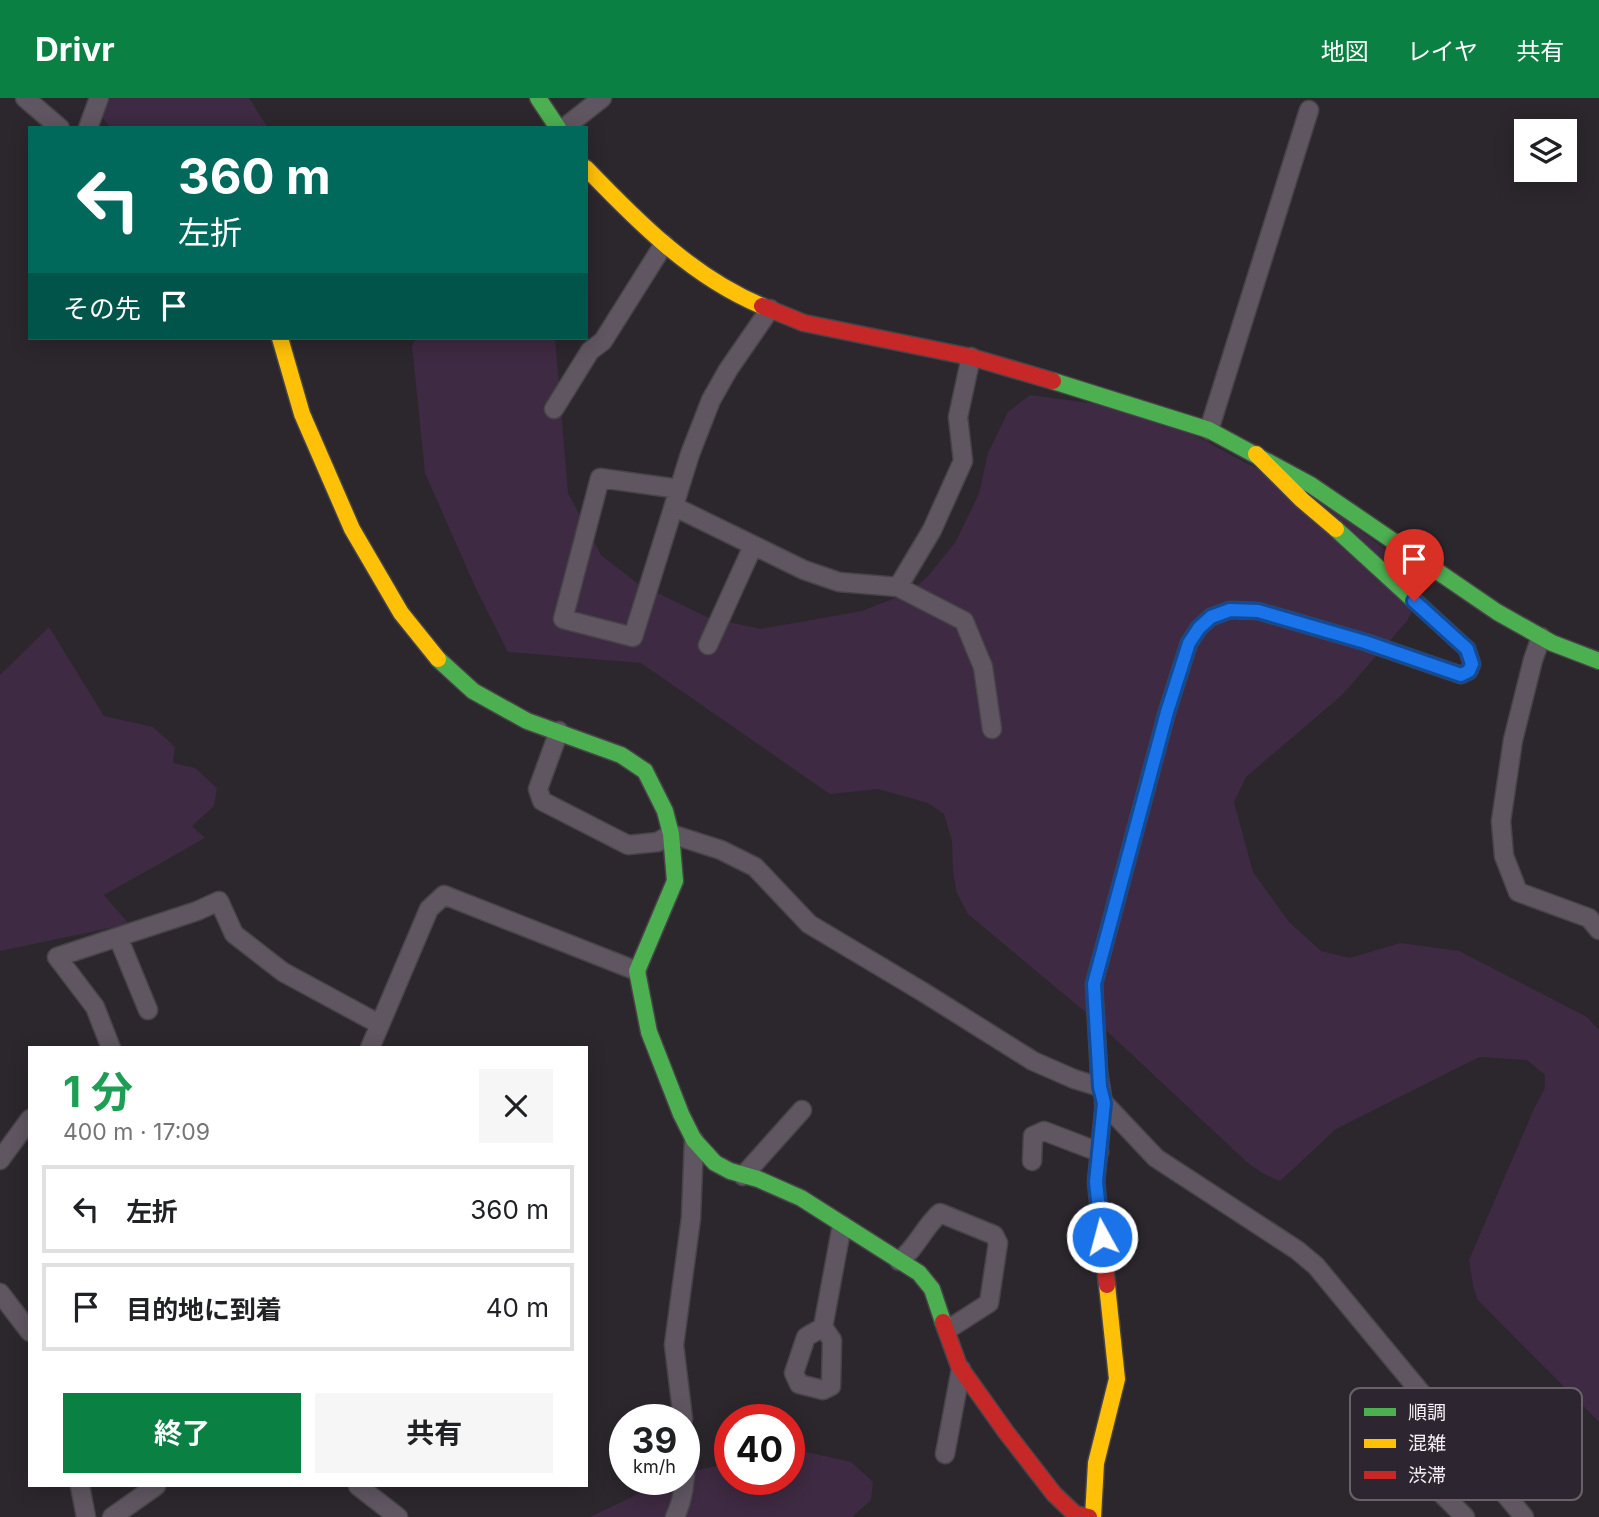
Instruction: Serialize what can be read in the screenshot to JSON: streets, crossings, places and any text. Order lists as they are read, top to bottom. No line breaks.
{"legend":["順調","混雑","渋滞"],"page":{"header":"Drivr","nav":["地図","レイヤ","共有"],"turn":["360 m","左折"],"then":"その先","heading":["1 分","400 m · 17:09"],"list":[{"name":"左折","value":"360 m"},{"name":"目的地に到着","value":"40 m"}],"buttons":["終了","共有"],"speed":"39 km/h","limit":"40"}}
